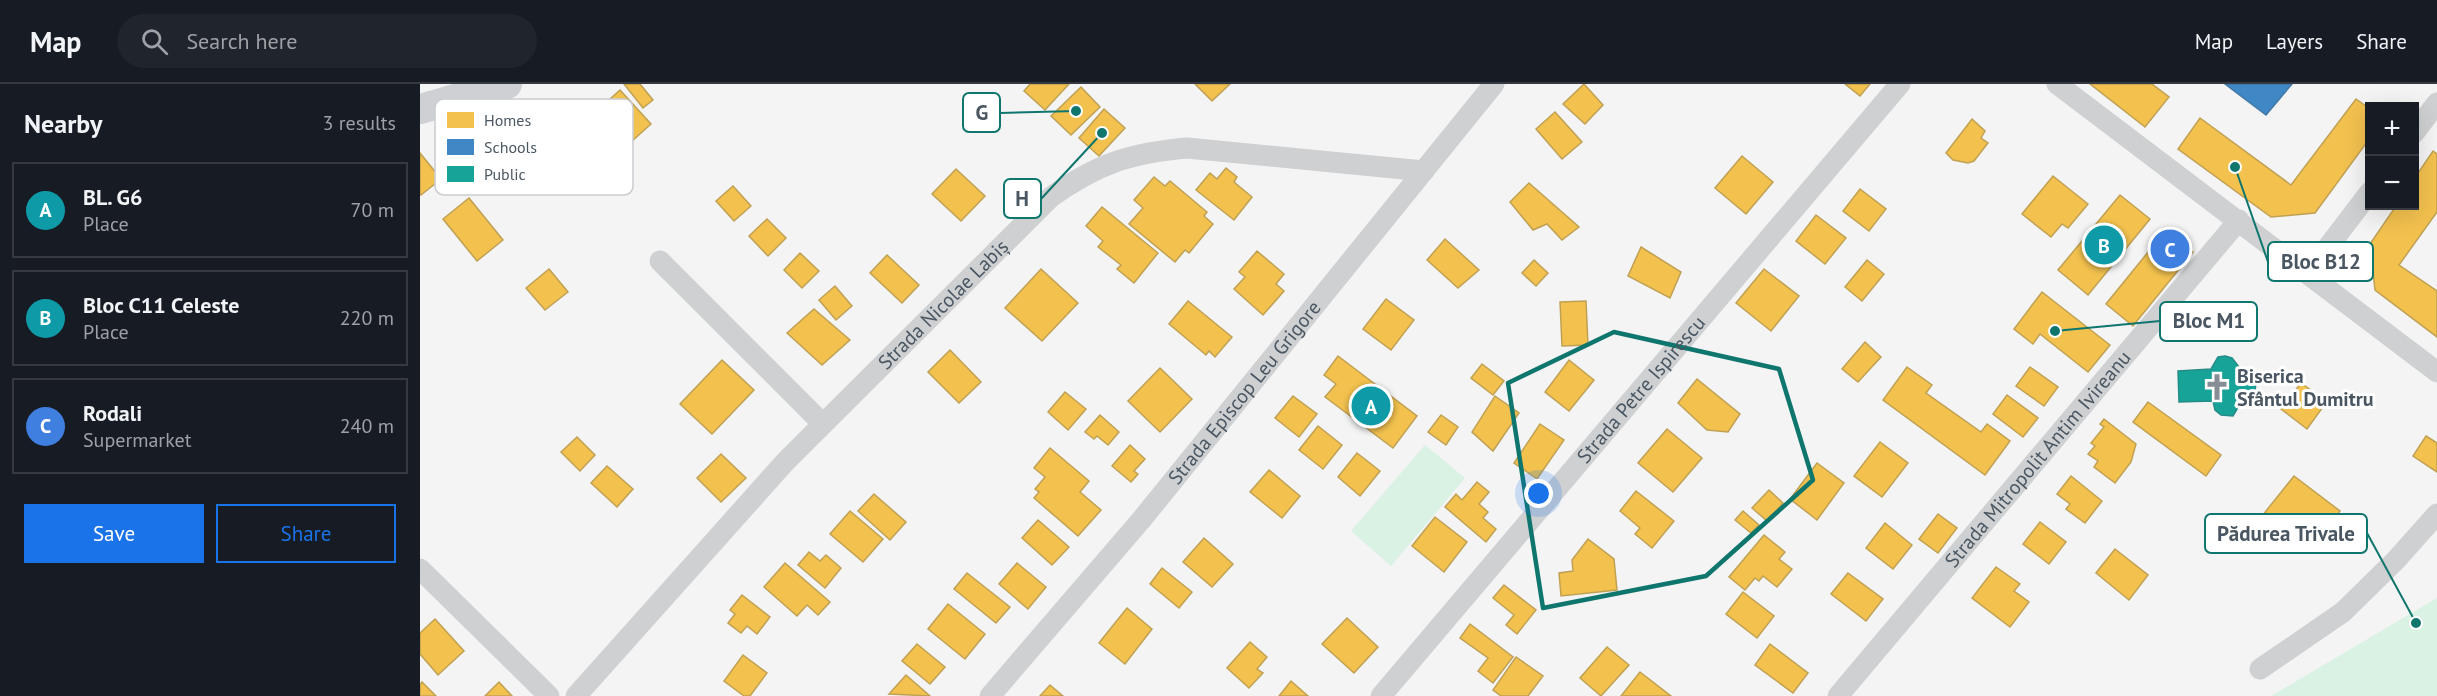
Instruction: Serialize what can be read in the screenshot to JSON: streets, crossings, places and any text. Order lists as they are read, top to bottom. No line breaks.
{"streets":{"street":["Strada Nicolae Labiș","Strada Petre Ispirescu","Strada Episcop Leu Grigore","Strada Mitropolit Antim Ivireanu"]},"crossings":[["Strada Nicolae Labiș","Strada Episcop Leu Grigore"]],"places":{"other":["G","H","Bloc B12","Bloc M1","Pădurea Trivale"],"church":["Biserica Sfântul Dumitru"]},"legend":["Homes","Schools","Public"],"page":{"header":"Map","search":"Search here","nav":["Map","Layers","Share"],"heading":["Nearby","3 results"],"map_buttons":["+","−"],"list":[{"mark":"A","name":"BL. G6","note":"Place","value":"70 m"},{"mark":"B","name":"Bloc C11 Celeste","note":"Place","value":"220 m"},{"mark":"C","name":"Rodali","note":"Supermarket","value":"240 m"}],"pins":["B","C","A"],"buttons":["Save","Share"]}}
